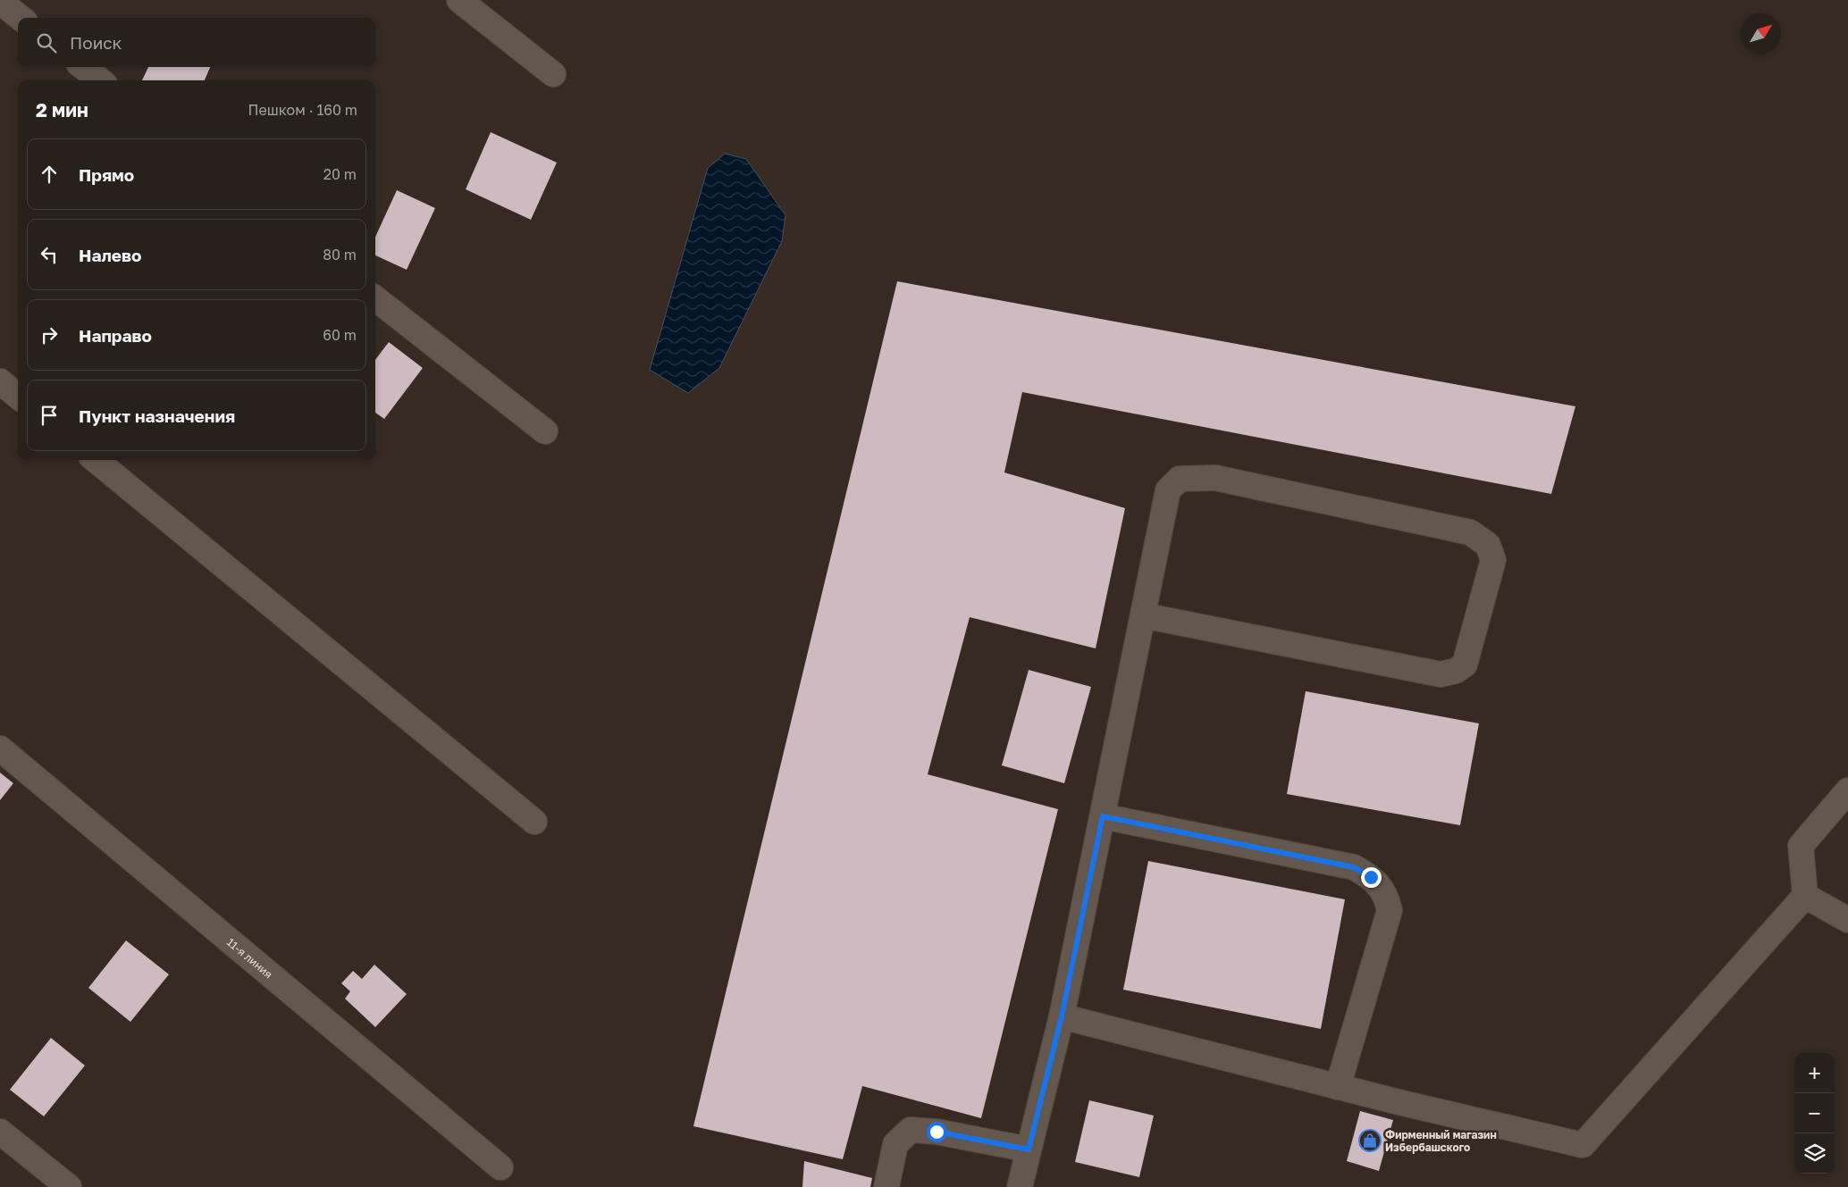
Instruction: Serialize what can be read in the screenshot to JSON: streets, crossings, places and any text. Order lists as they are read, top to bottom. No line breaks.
{"streets":{"street":["11-я линия"]},"places":{"shop":["Фирменный магазин Избербашского"]},"north":"top right","page":{"search":"Поиск","heading":["2 мин","Пешком · 160 m"],"list":[["Прямо","20 m"],["Налево","80 m"],["Направо","60 m"],"Пункт назначения"],"map_buttons":["+","−"]}}
